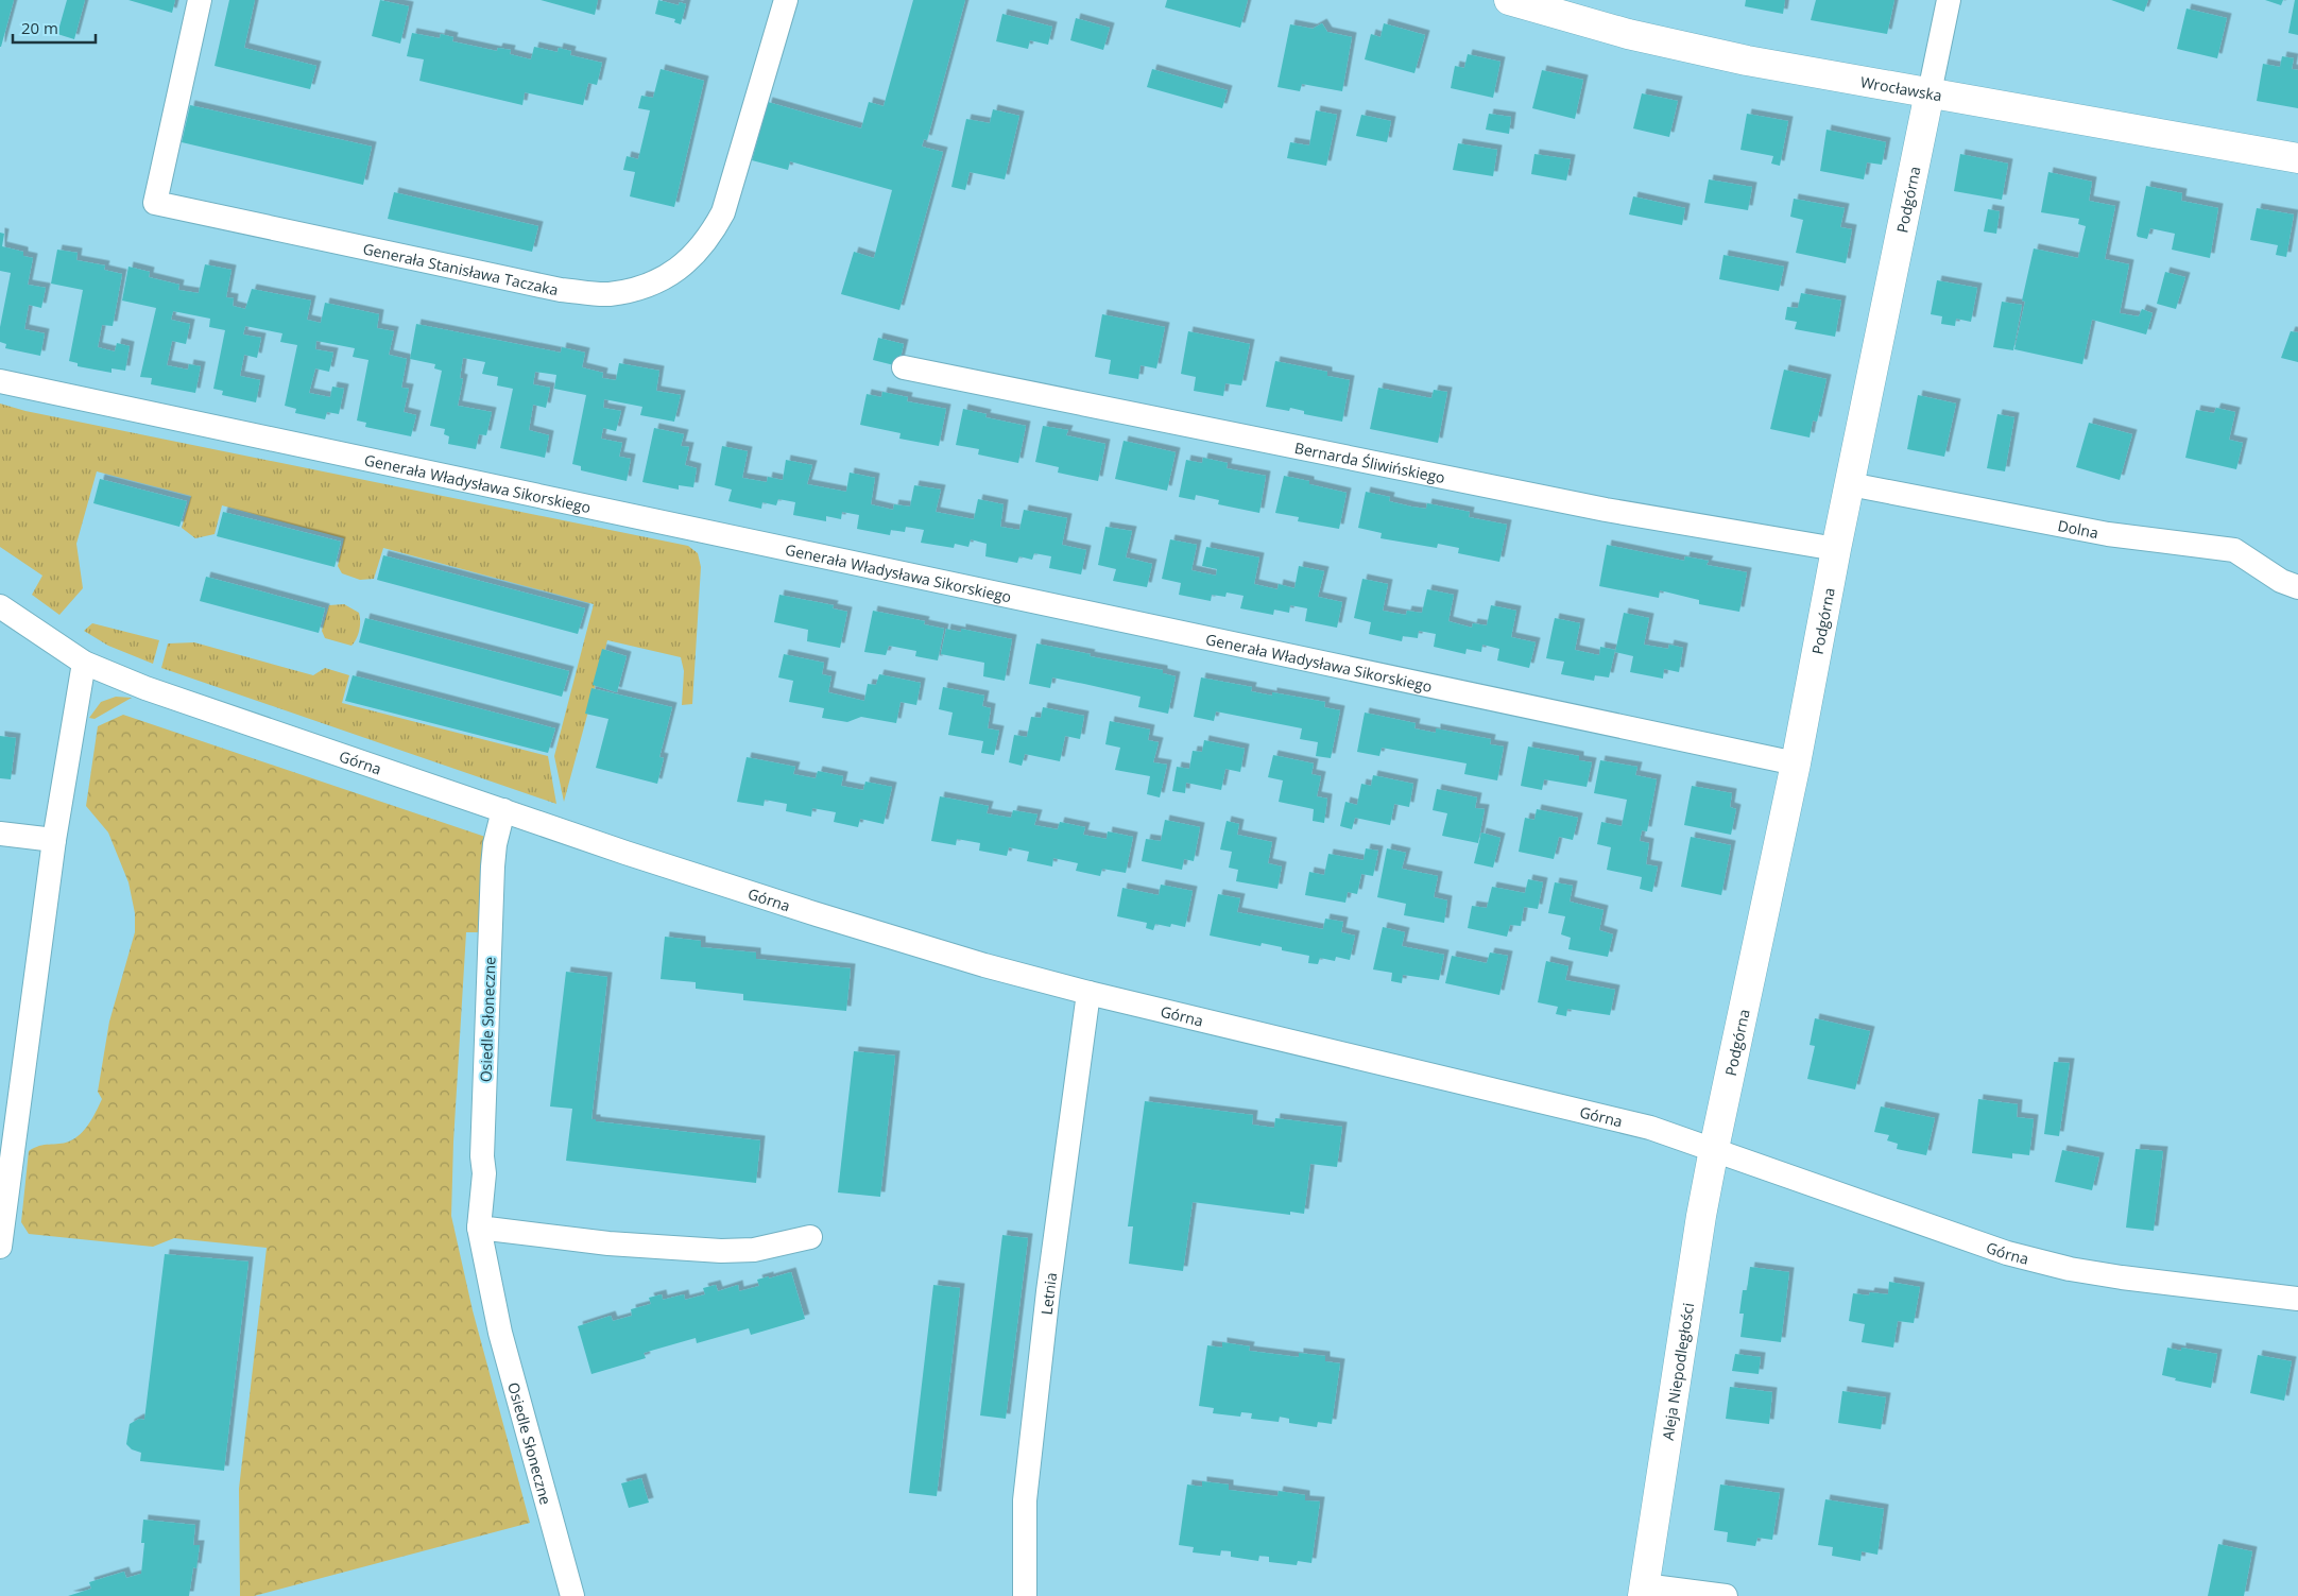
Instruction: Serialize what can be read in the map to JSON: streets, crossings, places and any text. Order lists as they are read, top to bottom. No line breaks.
{"streets":{"street":["Wrocławska","Podgórna","Generała Stanisława Taczaka","Bernarda Śliwińskiego","Generała Władysława Sikorskiego","Dolna","Górna","Osiedle Słoneczne","Letnia","Aleja Niepodległości"]},"crossings":[["Wrocławska","Podgórna"],["Podgórna","Bernarda Śliwińskiego"],["Podgórna","Generała Władysława Sikorskiego"],["Podgórna","Dolna"],["Podgórna","Górna"],["Podgórna","Aleja Niepodległości"],["Górna","Osiedle Słoneczne"],["Górna","Letnia"],["Górna","Aleja Niepodległości"]],"scale_bar":"20 m"}
